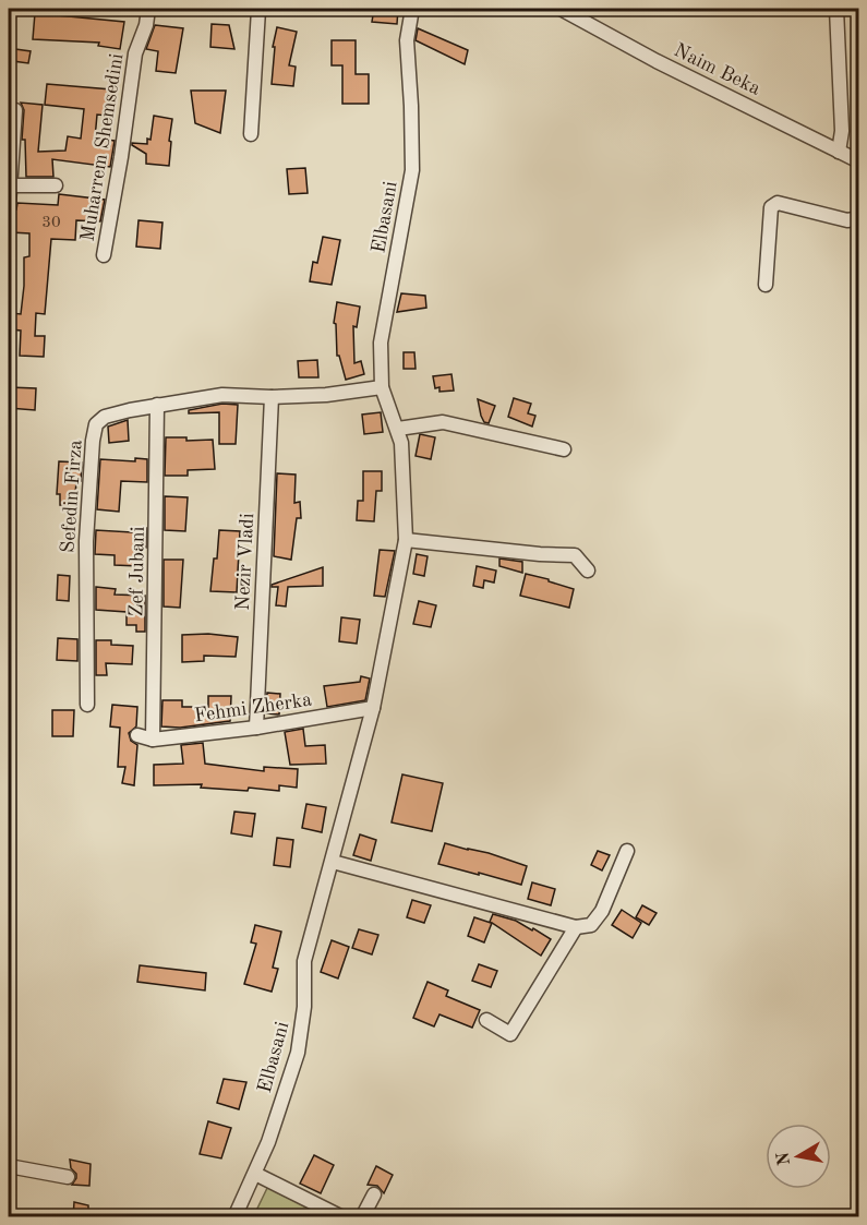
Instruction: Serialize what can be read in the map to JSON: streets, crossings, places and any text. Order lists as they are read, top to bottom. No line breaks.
{"streets":{"street":["Naim Beka","Muharrem Shemsedini","Elbasani","Sefedin Firza","Nezir Vladi","Zef Jubani","Fehmi Zherka"]},"crossings":[["Elbasani","Sefedin Firza"],["Elbasani","Fehmi Zherka"],["Sefedin Firza","Nezir Vladi"],["Sefedin Firza","Zef Jubani"],["Nezir Vladi","Fehmi Zherka"],["Zef Jubani","Fehmi Zherka"]],"house_numbers":["30"],"north":"left"}
